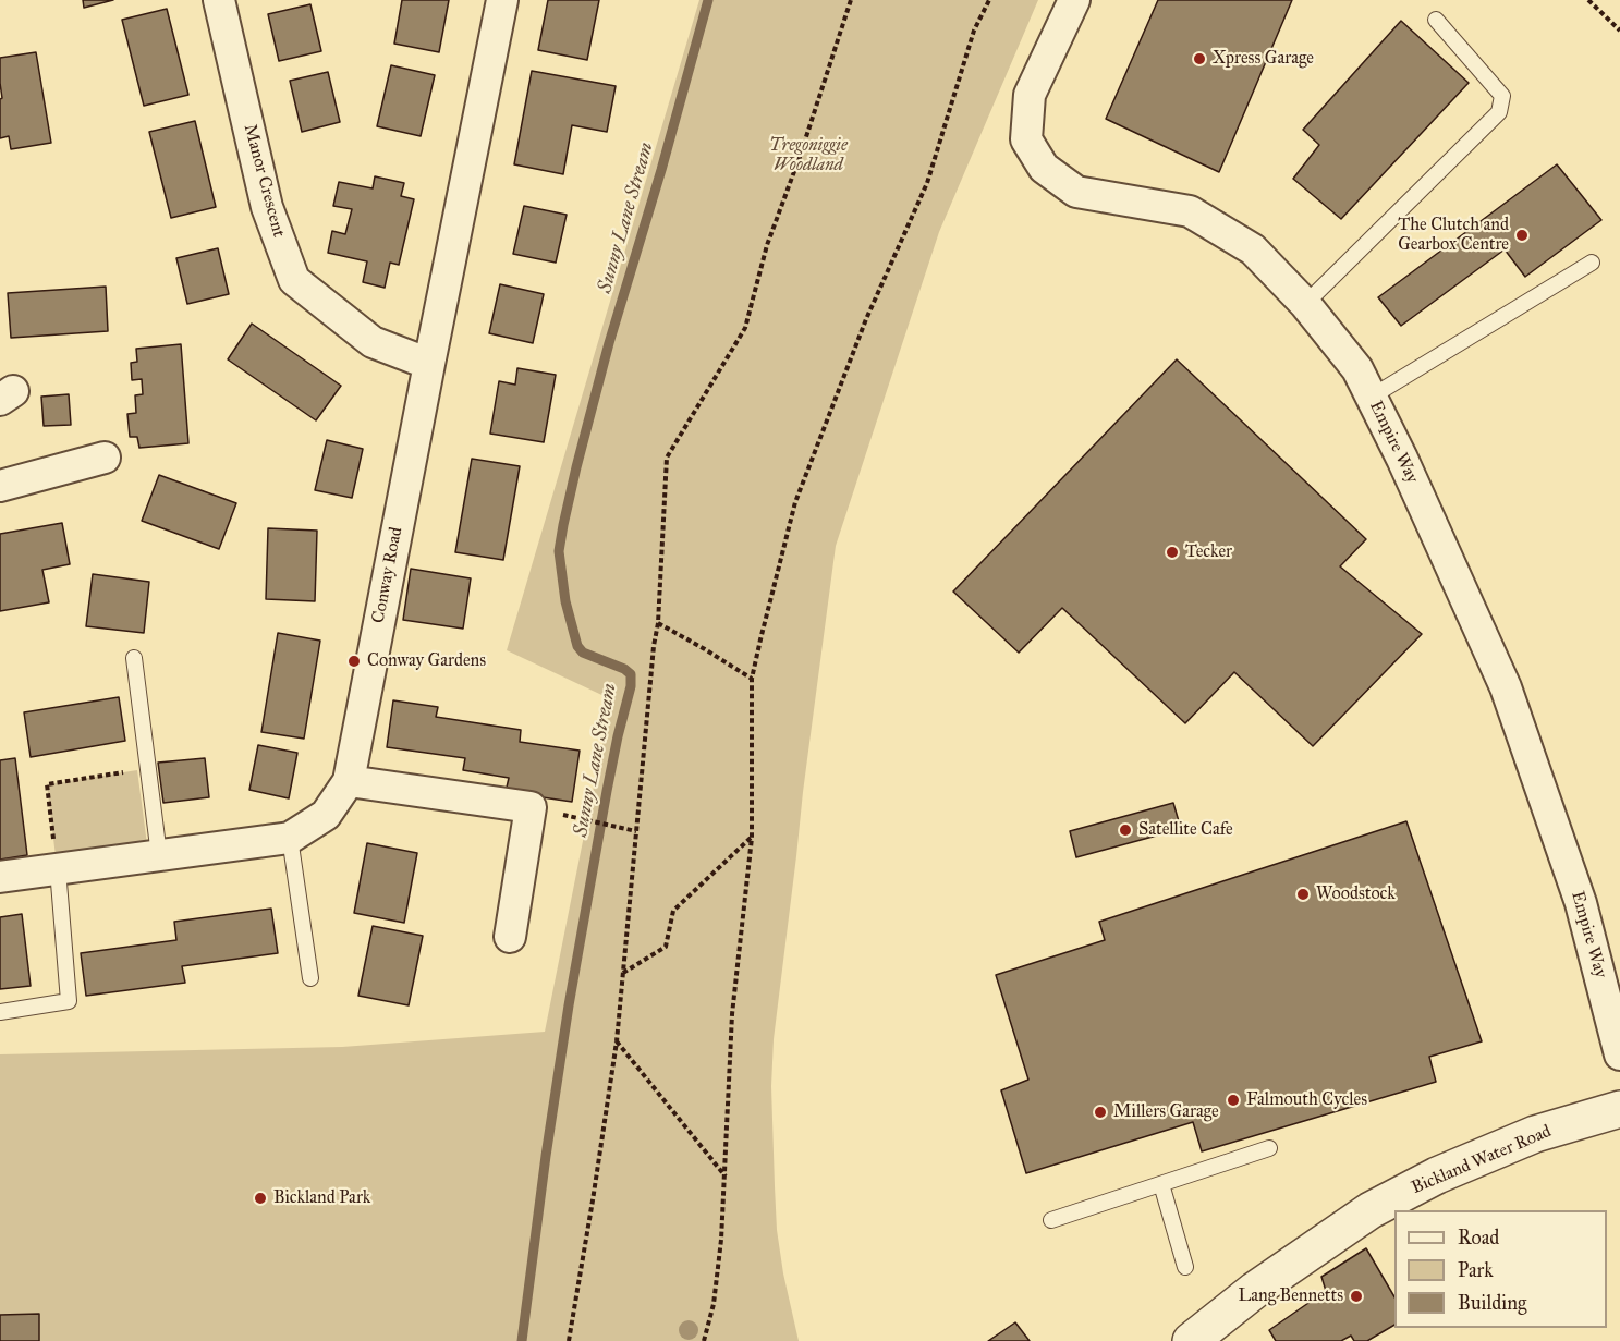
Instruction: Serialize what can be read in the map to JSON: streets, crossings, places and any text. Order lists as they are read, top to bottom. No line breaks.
{"streets":{"street":["Manor Crescent","Empire Way","Conway Road","Bickland Water Road"]},"crossings":[["Manor Crescent","Conway Road"]],"water":["Sunny Lane Stream"],"parks":["Tregoniggie Woodland"],"places":["Xpress Garage","The Clutch and Gearbox Centre","Tecker","Conway Gardens","Satellite Cafe","Woodstock","Falmouth Cycles","Millers Garage","Bickland Park","Lang Bennetts"],"legend":["Road","Park","Building"]}
